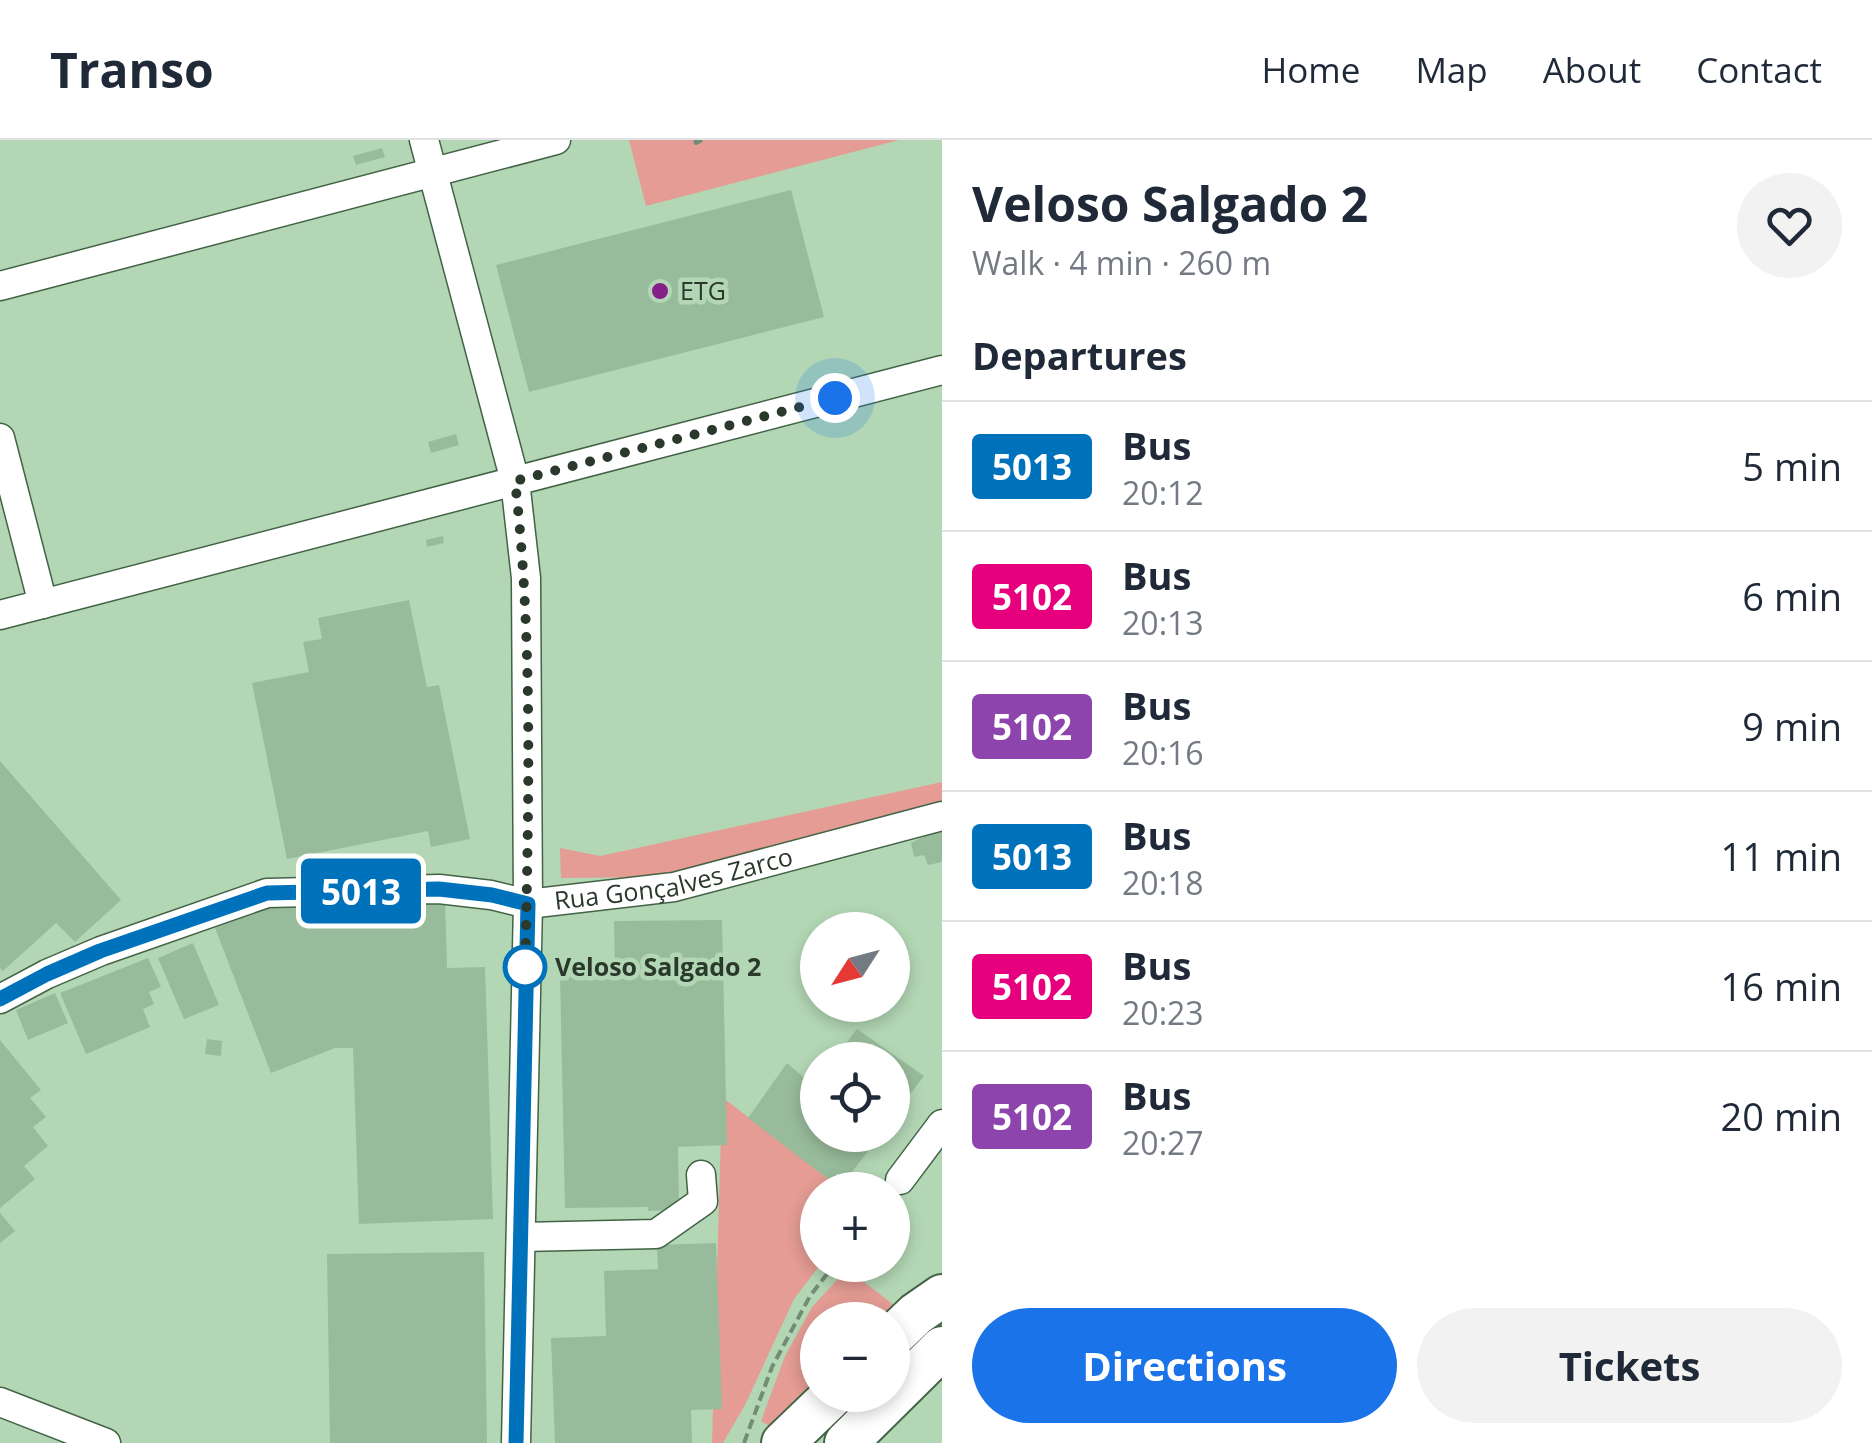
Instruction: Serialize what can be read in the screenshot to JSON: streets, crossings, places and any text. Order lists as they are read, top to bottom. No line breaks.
{"streets":{"street":["Rua Gonçalves Zarco"]},"places":["ETG","Veloso Salgado 2"],"lines":["bus line 5013"],"north":"bottom left","page":{"header":"Transo","nav":["Home","Map","About","Contact"],"on_map":"5013","heading":[["Veloso Salgado 2","Walk · 4 min · 260 m"],"Departures"],"list":[{"mark":"5013","name":"Bus","note":"20:12","value":"5 min"},{"mark":"5102","name":"Bus","note":"20:13","value":"6 min"},{"mark":"5102","name":"Bus","note":"20:16","value":"9 min"},{"mark":"5013","name":"Bus","note":"20:18","value":"11 min"},{"mark":"5102","name":"Bus","note":"20:23","value":"16 min"},{"mark":"5102","name":"Bus","note":"20:27","value":"20 min"}],"map_buttons":["+","−"],"buttons":["Directions","Tickets"]}}
